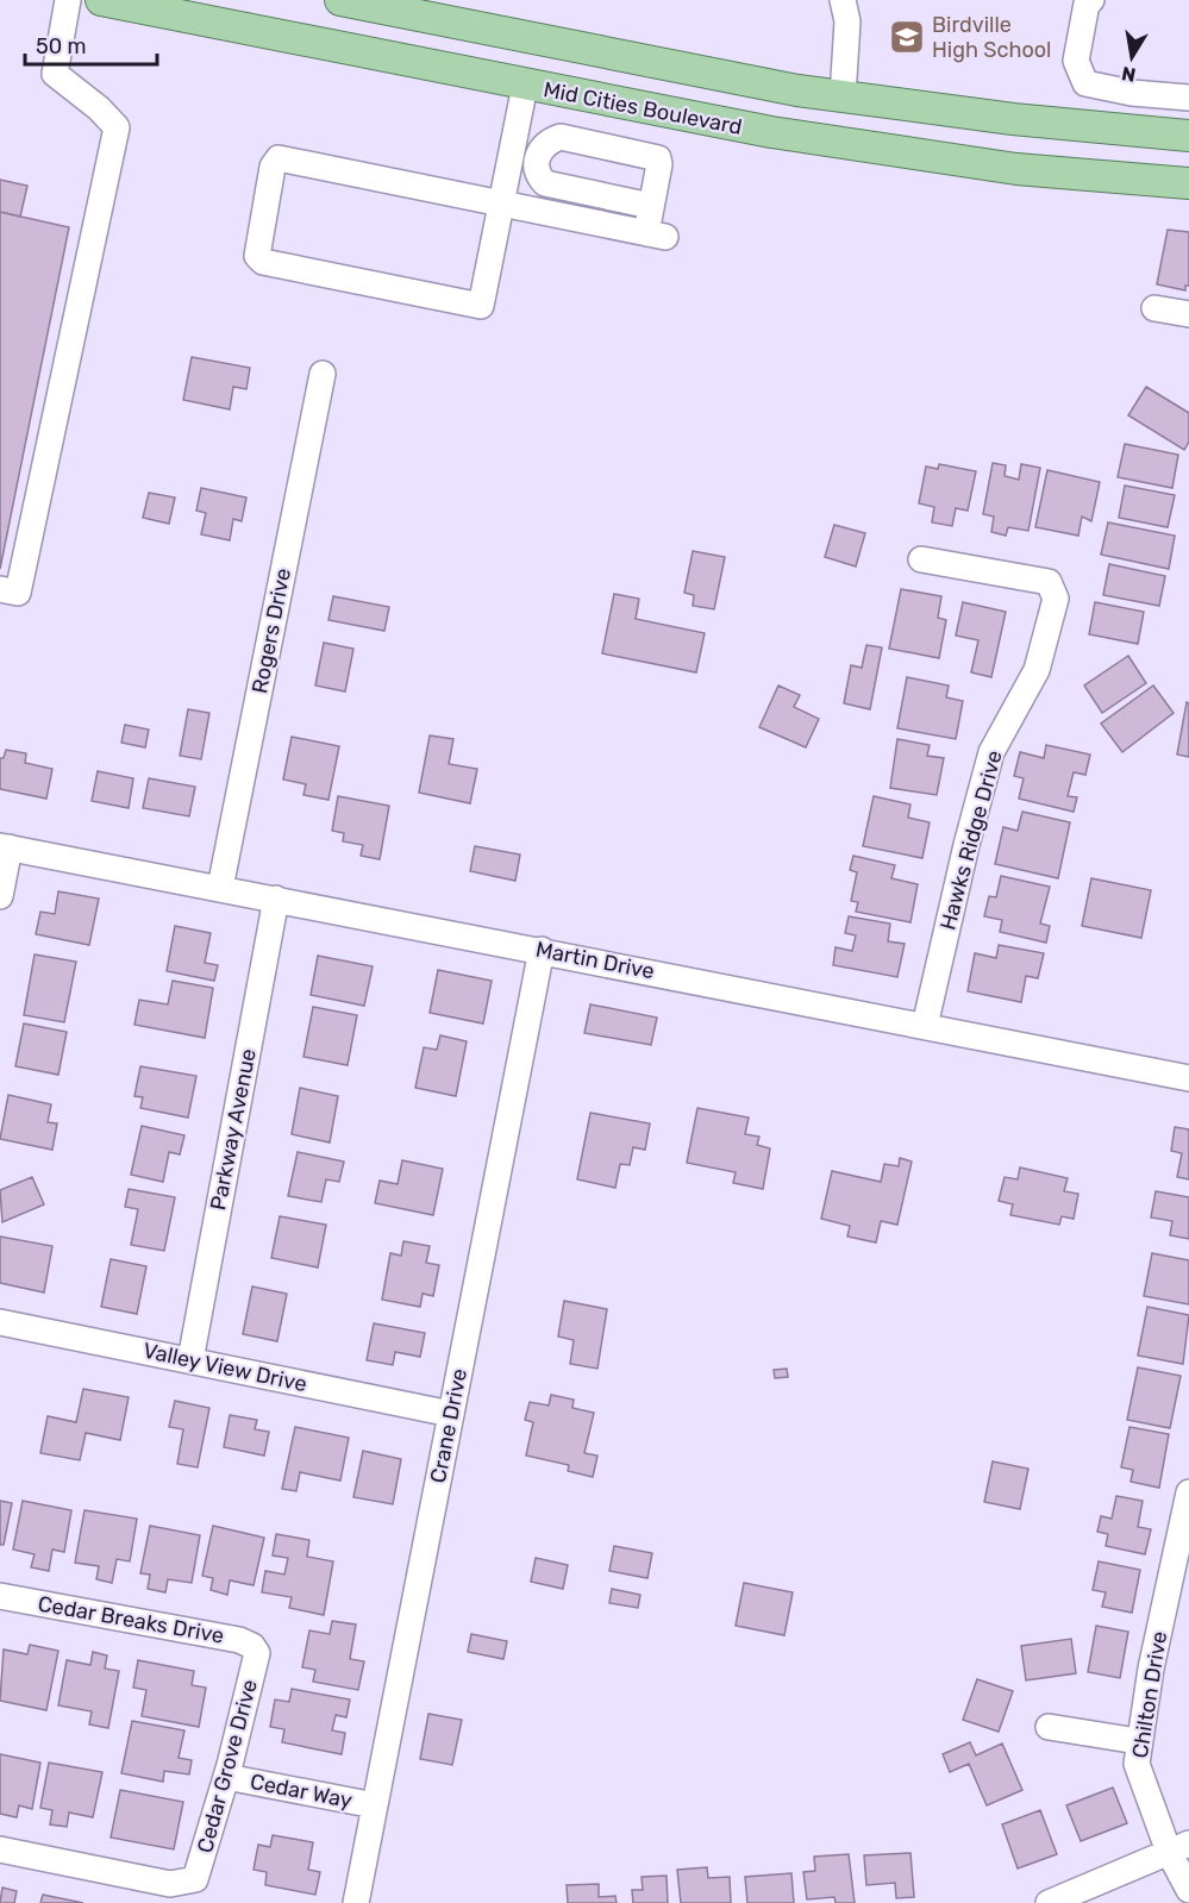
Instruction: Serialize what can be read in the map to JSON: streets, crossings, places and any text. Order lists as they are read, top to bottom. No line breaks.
{"streets":{"main road":["Mid Cities Boulevard"],"street":["Rogers Drive","Hawks Ridge Drive","Martin Drive","Parkway Avenue","Valley View Drive","Crane Drive","Cedar Breaks Drive","Chilton Drive","Cedar Grove Drive","Cedar Way"]},"crossings":[["Rogers Drive","Martin Drive"],["Hawks Ridge Drive","Martin Drive"],["Martin Drive","Parkway Avenue"],["Martin Drive","Crane Drive"],["Parkway Avenue","Valley View Drive"],["Valley View Drive","Crane Drive"],["Crane Drive","Cedar Way"],["Cedar Breaks Drive","Cedar Grove Drive"],["Cedar Grove Drive","Cedar Way"]],"places":{"school or university":["Birdville High School"]},"scale_bar":"50 m","north":"bottom"}
